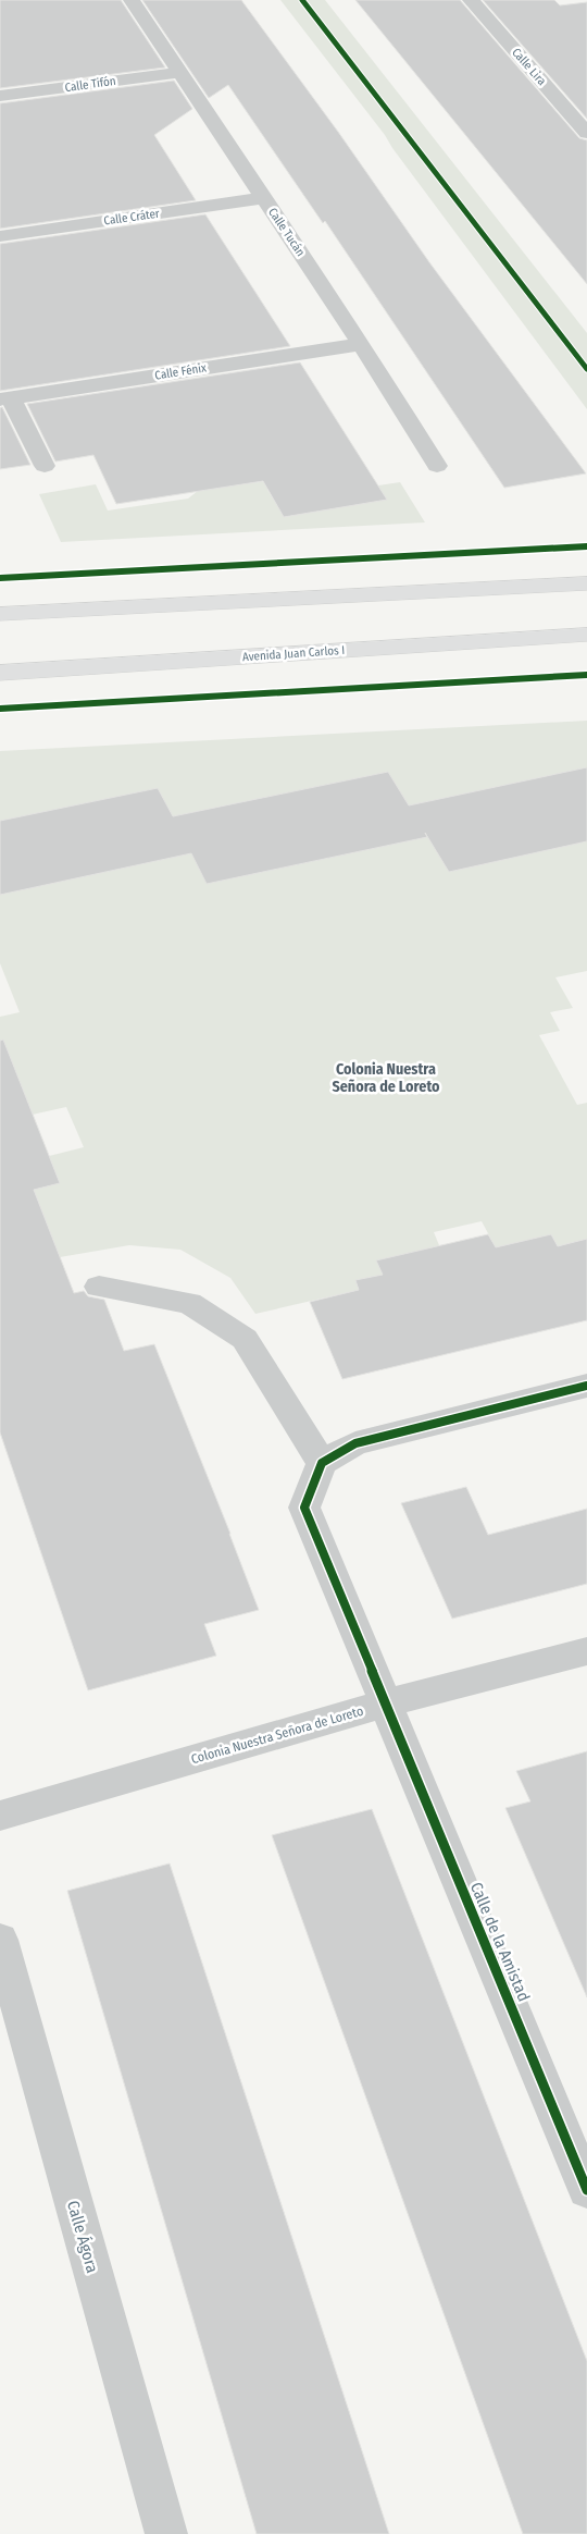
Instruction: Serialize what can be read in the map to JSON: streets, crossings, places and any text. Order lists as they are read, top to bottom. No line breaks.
{"streets":{"main road":["Avenida Juan Carlos I"],"street":["Calle Lira","Calle Tifón","Calle Cráter","Calle Tucán","Calle Fénix","Colonia Nuestra Señora de Loreto","Calle de la Amistad","Calle Ágora"]},"crossings":[["Calle Tifón","Calle Tucán"],["Calle Cráter","Calle Tucán"],["Calle Tucán","Calle Fénix"],["Colonia Nuestra Señora de Loreto","Calle de la Amistad"]],"districts":["Colonia Nuestra Señora de Loreto"]}
